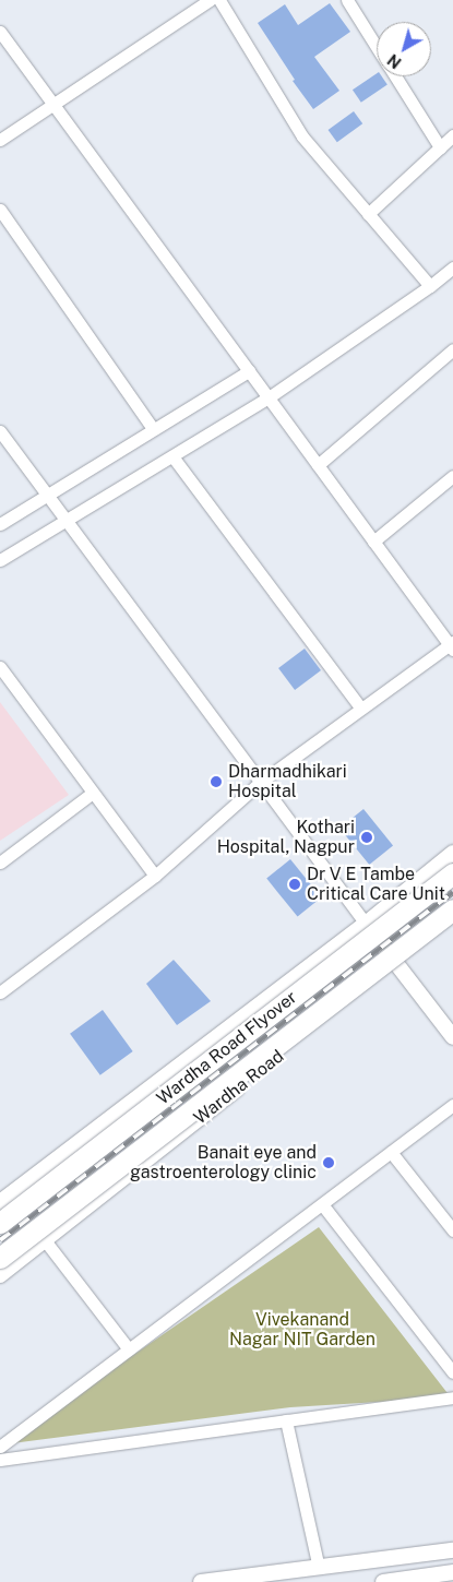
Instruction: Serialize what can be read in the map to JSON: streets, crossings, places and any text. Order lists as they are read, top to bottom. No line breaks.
{"streets":{"highway":["Wardha Road Flyover"],"street":["Wardha Road"]},"parks":["Vivekanand Nagar NIT Garden"],"places":["Dharmadhikari Hospital","Kothari Hospital, Nagpur","Dr V E Tambe Critical Care Unit","Banait eye and gastroenterology clinic"],"north":"bottom left"}
